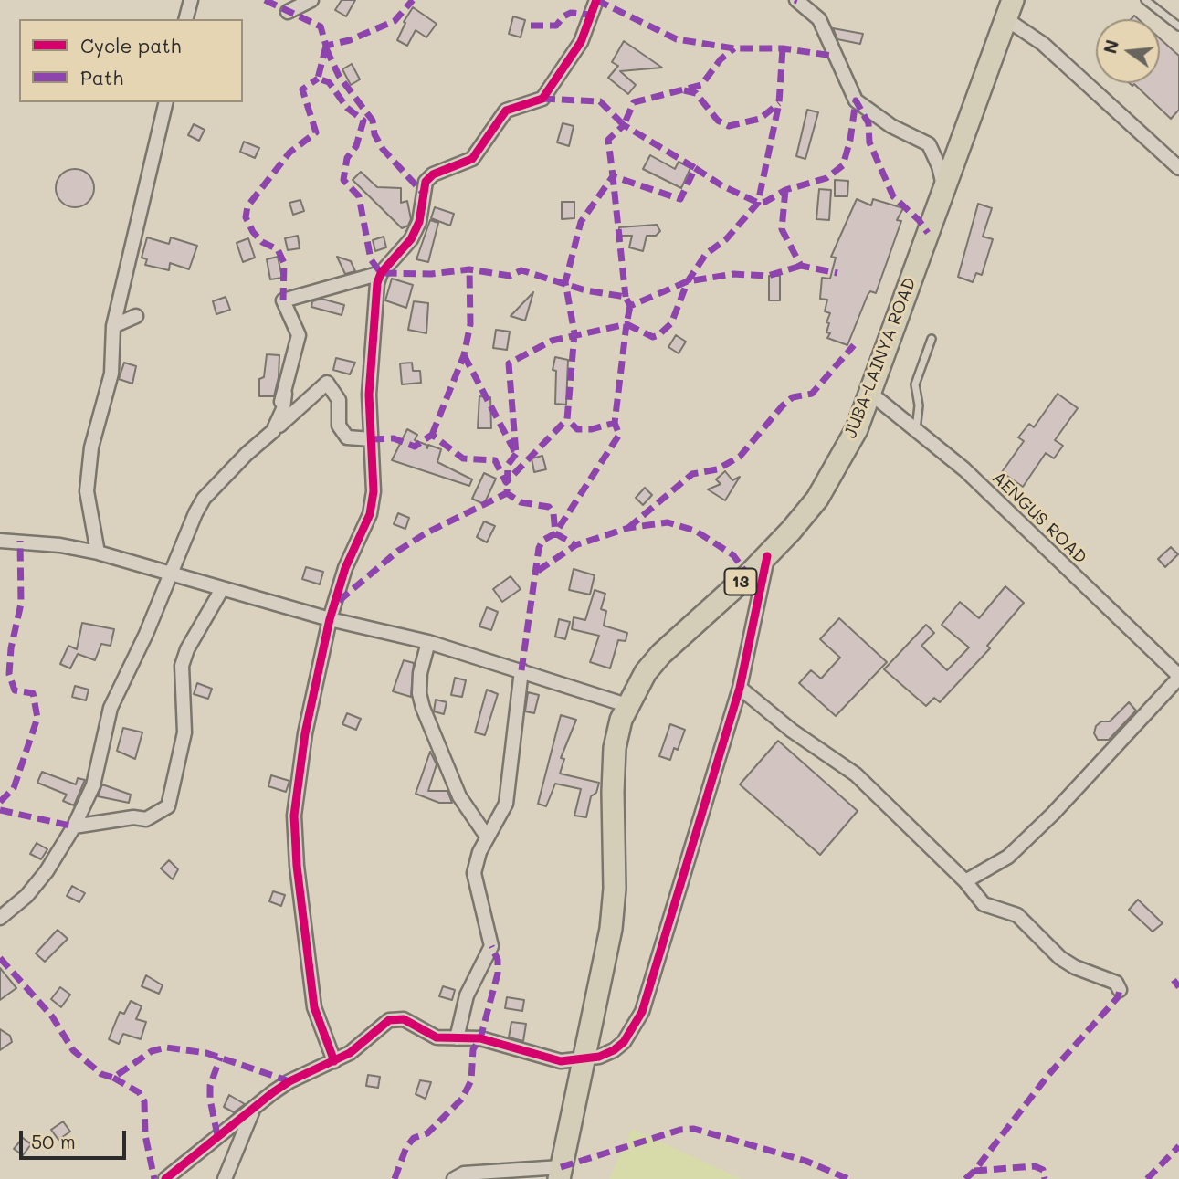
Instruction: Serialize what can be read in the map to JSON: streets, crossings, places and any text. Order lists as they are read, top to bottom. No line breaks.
{"streets":{"main road":["JUBA-LAINYA ROAD","13"],"street":["AENGUS ROAD"]},"crossings":[["JUBA-LAINYA ROAD","AENGUS ROAD"]],"legend":["Cycle path","Path"],"scale_bar":"50 m","north":"left"}
